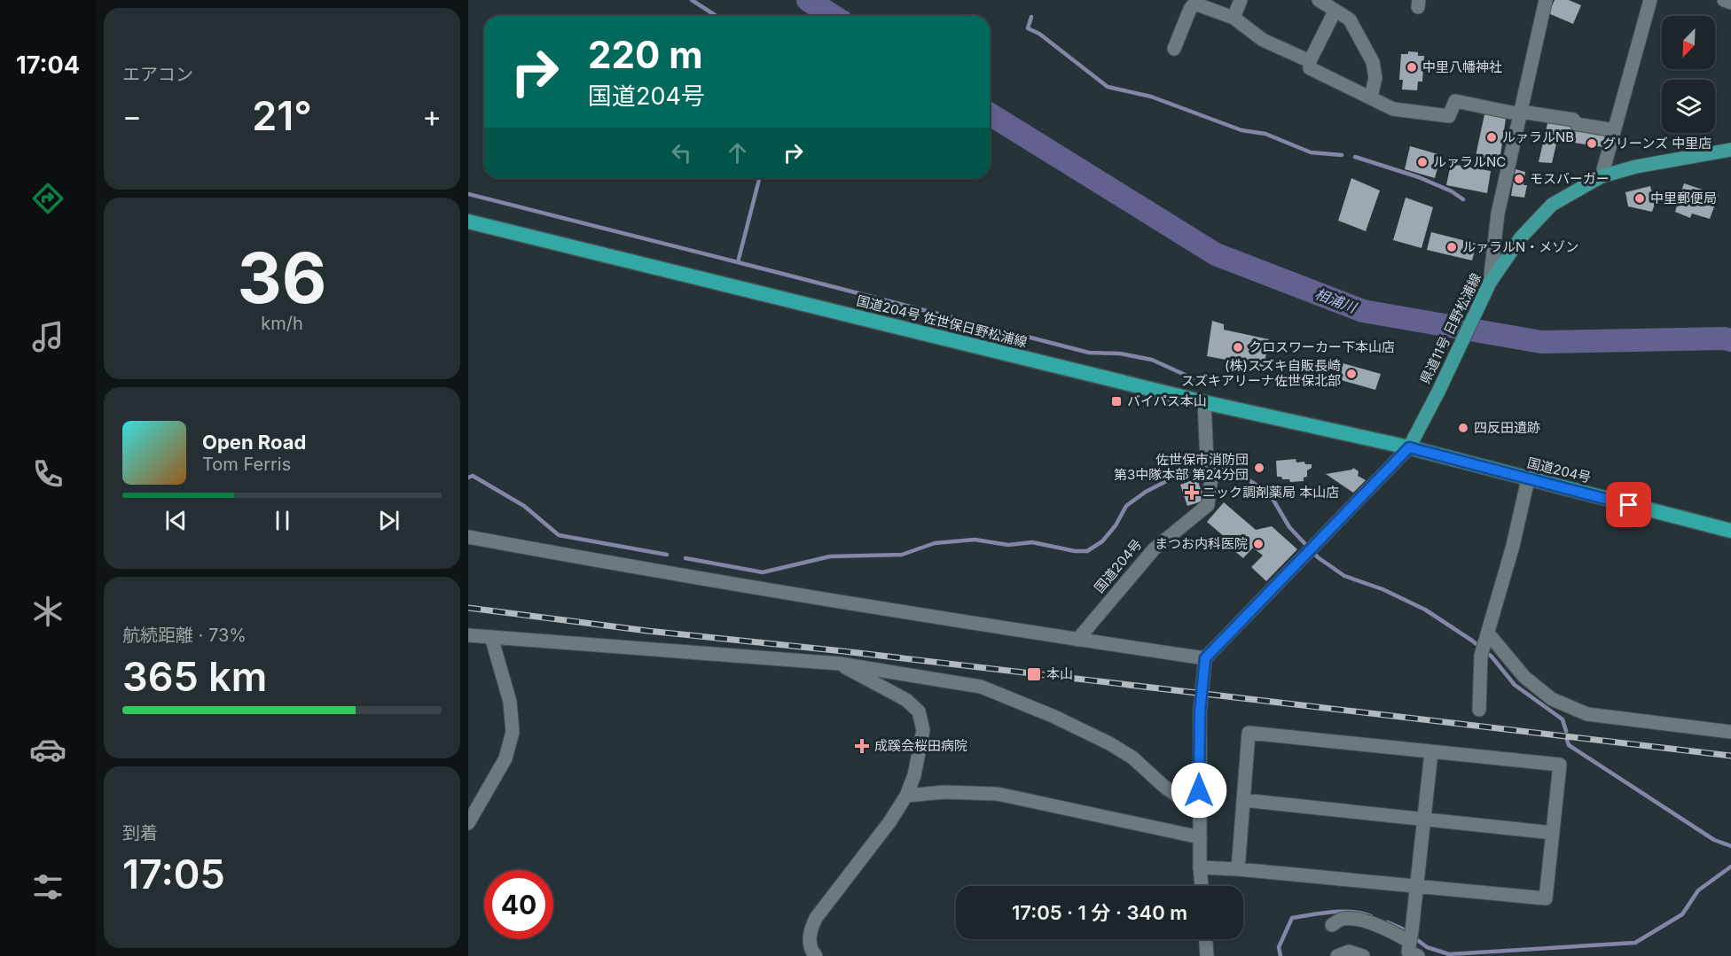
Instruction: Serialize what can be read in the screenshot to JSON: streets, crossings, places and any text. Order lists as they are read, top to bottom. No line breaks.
{"streets":{"highway":["国道204号 佐世保日野松浦線","国道204号"],"main road":["県道11号 日野松浦線"]},"crossings":[["国道204号 佐世保日野松浦線","県道11号 日野松浦線"],["国道204号 佐世保日野松浦線","国道204号"],["県道11号 日野松浦線","国道204号"]],"water":["相浦川"],"places":{"other":["中里八幡神社","ルァラルNB","グリーンズ 中里店","ルァラルNC","モスバーガー","中里郵便局","ルァラルN・メゾン","クロスワーカー下本山店","(株)スズキ自販長崎 スズキアリーナ佐世保北部","四反田遺跡","佐世保市消防団 第3中隊本部 第24分団","まつお内科医院"],"transit":["バイパス本山","本山"],"health":["ニック調剤薬局 本山店","成蹊会桜田病院"]},"north":"bottom left","page":{"tabs":"17:04","tile":["エアコン",["36","km/h"],["航続距離 · 73%","365 km"],["到着","17:05"]],"turn":["220 m","国道204号"],"heat":["−","21°","+"],"song":["Open Road","Tom Ferris"],"limit":"40","trip":"17:05 · 1 分 · 340 m"}}
